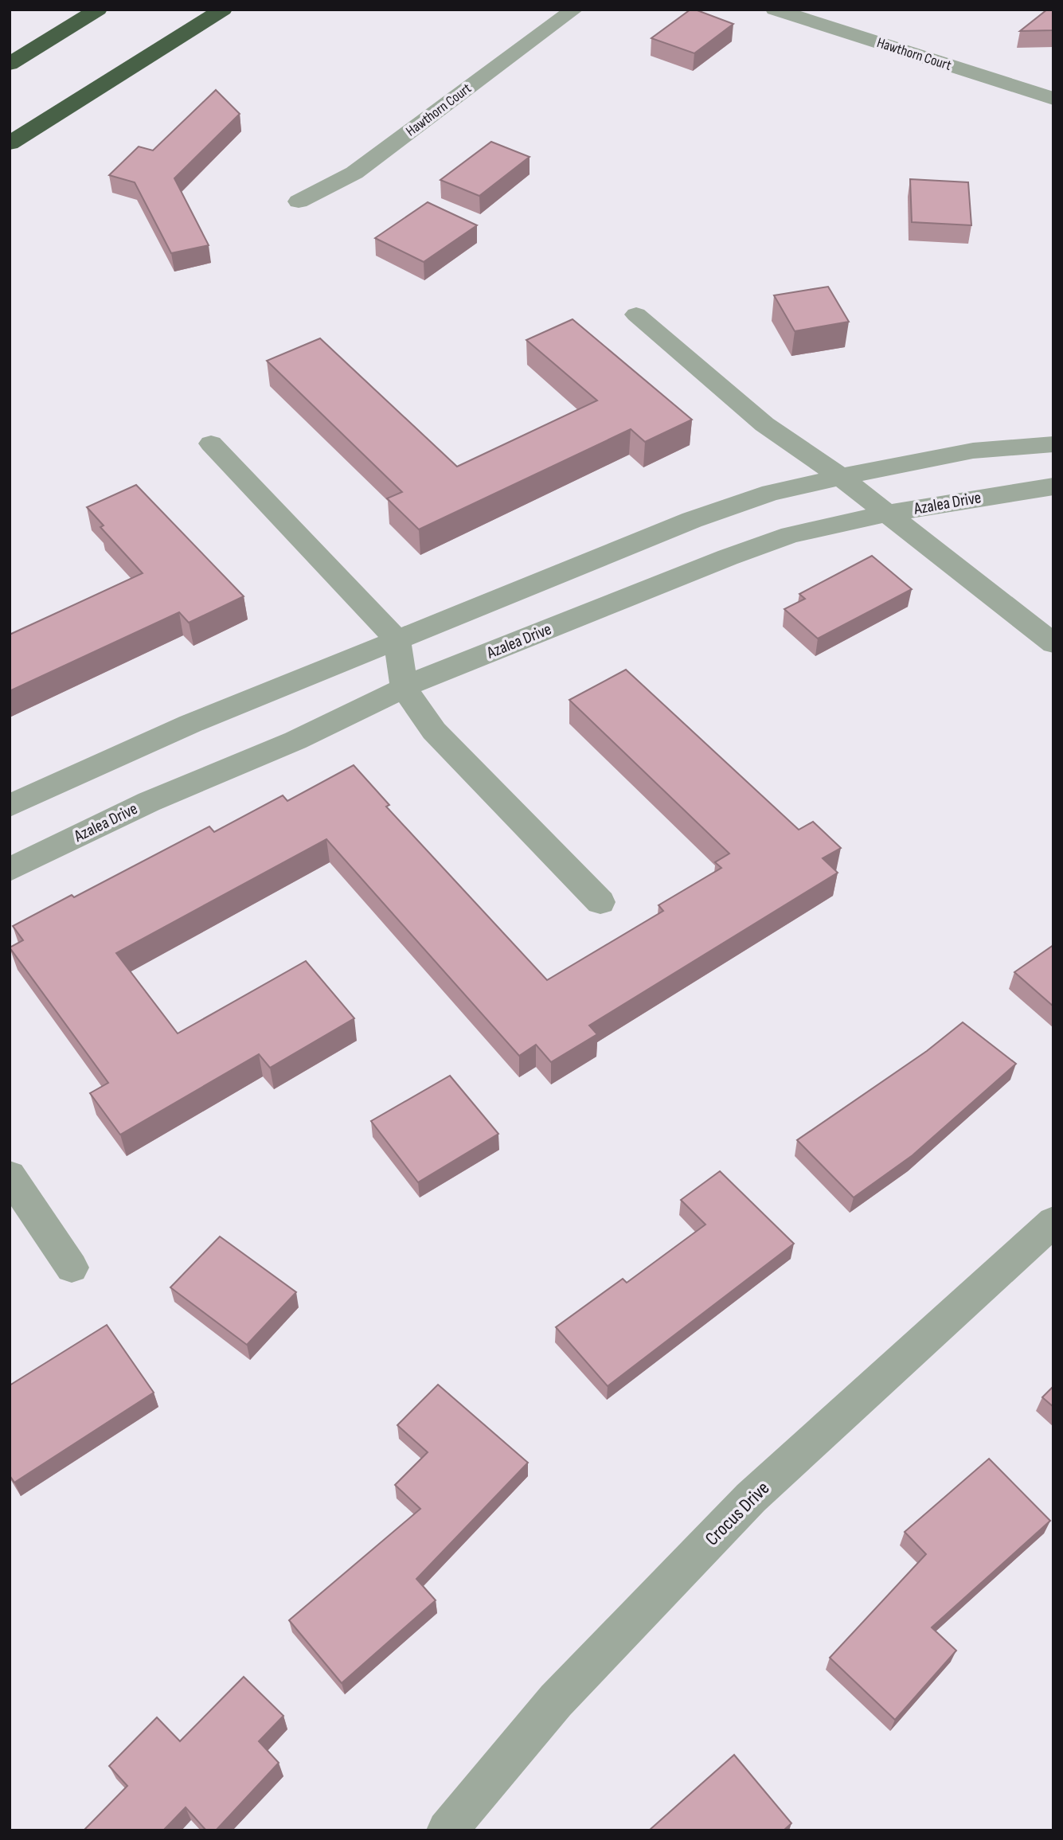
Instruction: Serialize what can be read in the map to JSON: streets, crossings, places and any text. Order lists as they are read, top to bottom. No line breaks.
{"streets":{"street":["Hawthorn Court","Azalea Drive","Crocus Drive"]}}
